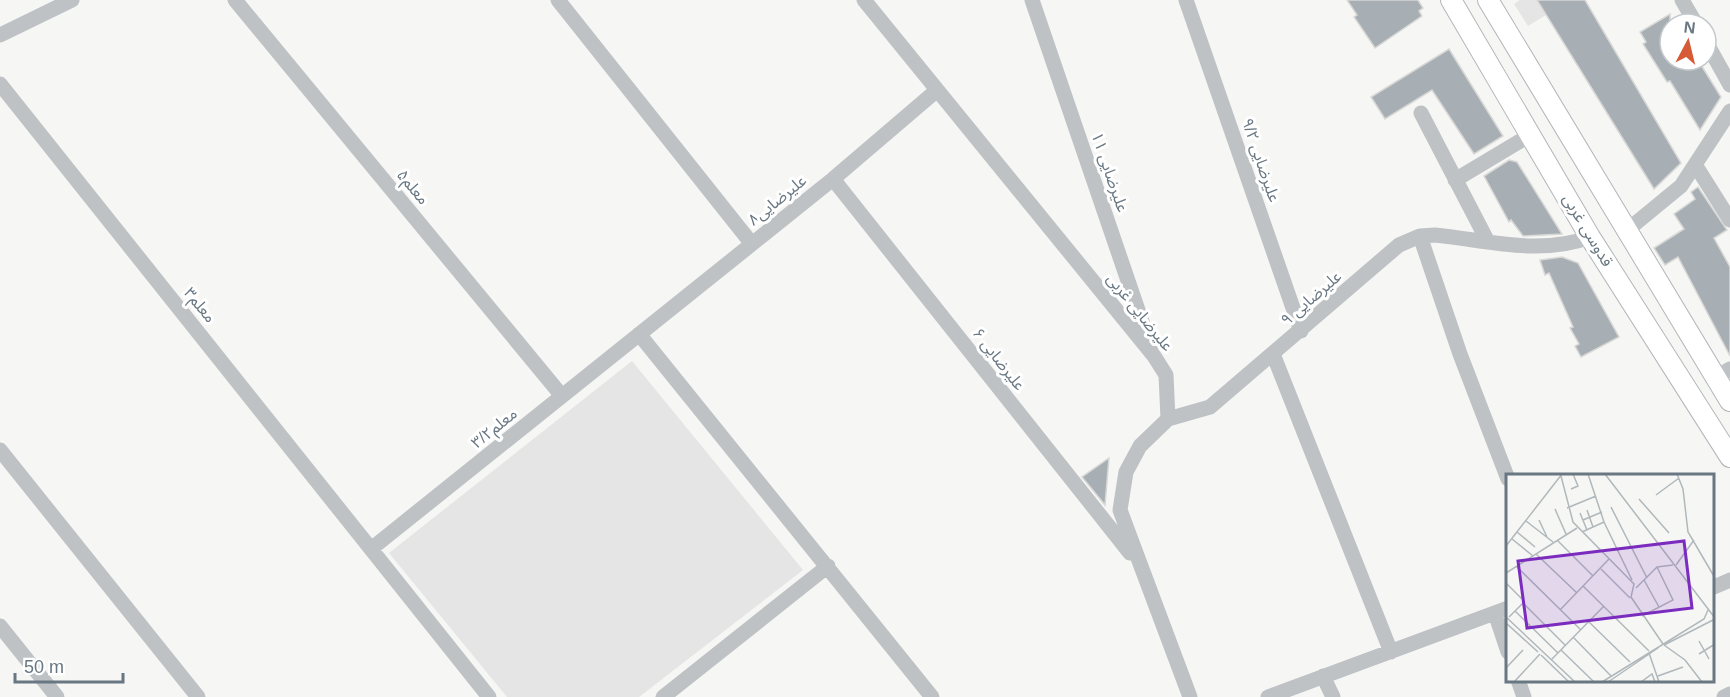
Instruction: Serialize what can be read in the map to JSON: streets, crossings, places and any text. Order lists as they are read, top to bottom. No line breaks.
{"streets":{"main road":["قدوسی غربی"],"street":["۹/۲ علیرضایی","۱۱ علیرضایی","معلم۵","علیرضایی۸","۹ علیرضایی","معلم۳","علیرضایی غربی","۶ علیرضایی","معلم۳/۲"]},"crossings":[["۹/۲ علیرضایی","۹ علیرضایی"],["۱۱ علیرضایی","علیرضایی غربی"],["معلم۵","معلم۳/۲"],["علیرضایی۸","علیرضایی غربی"],["علیرضایی۸","۶ علیرضایی"],["علیرضایی۸","معلم۳/۲"],["۹ علیرضایی","علیرضایی غربی"],["معلم۳","معلم۳/۲"]],"scale_bar":"50 m","north":"top"}
